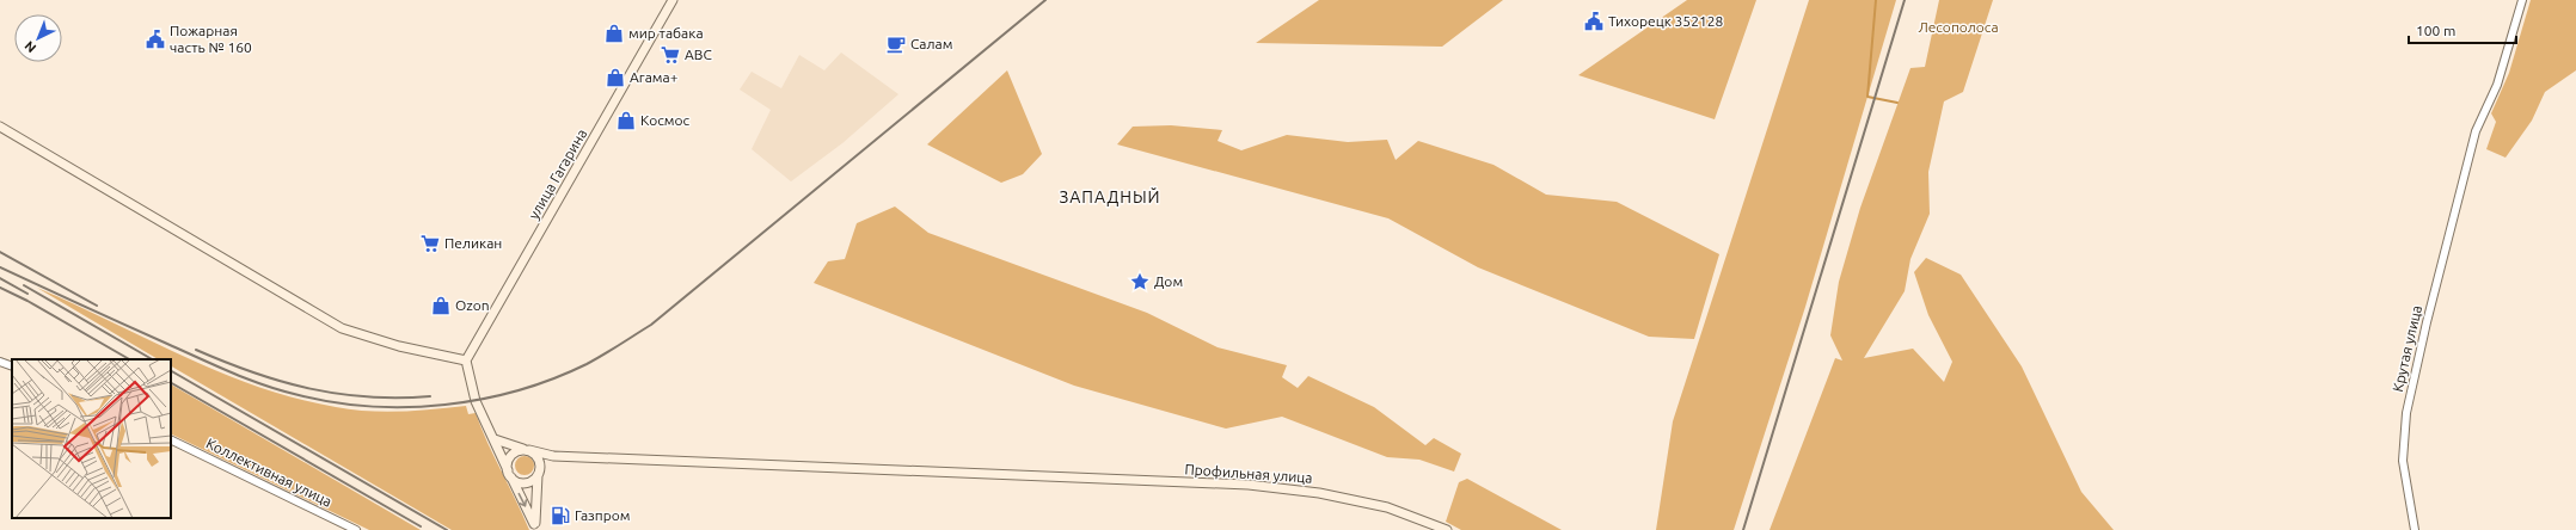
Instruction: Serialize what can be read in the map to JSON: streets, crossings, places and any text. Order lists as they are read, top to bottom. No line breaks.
{"streets":{"main road":["улица Гагарина","Профильная улица"],"street":["Крутая улица","Коллективная улица"]},"districts":["ЗАПАДНЫЙ"],"parks":["Лесополоса"],"places":{"public building":["Тихорецк 352128","Пожарная часть № 160"],"shop":["мир табака","Агама+","Космос","Ozon"],"cafe":["Салам"],"supermarket":["ABC","Пеликан"],"place":["Дом"],"fuel station":["Газпром"]},"scale_bar":"100 m","north":"bottom left"}
